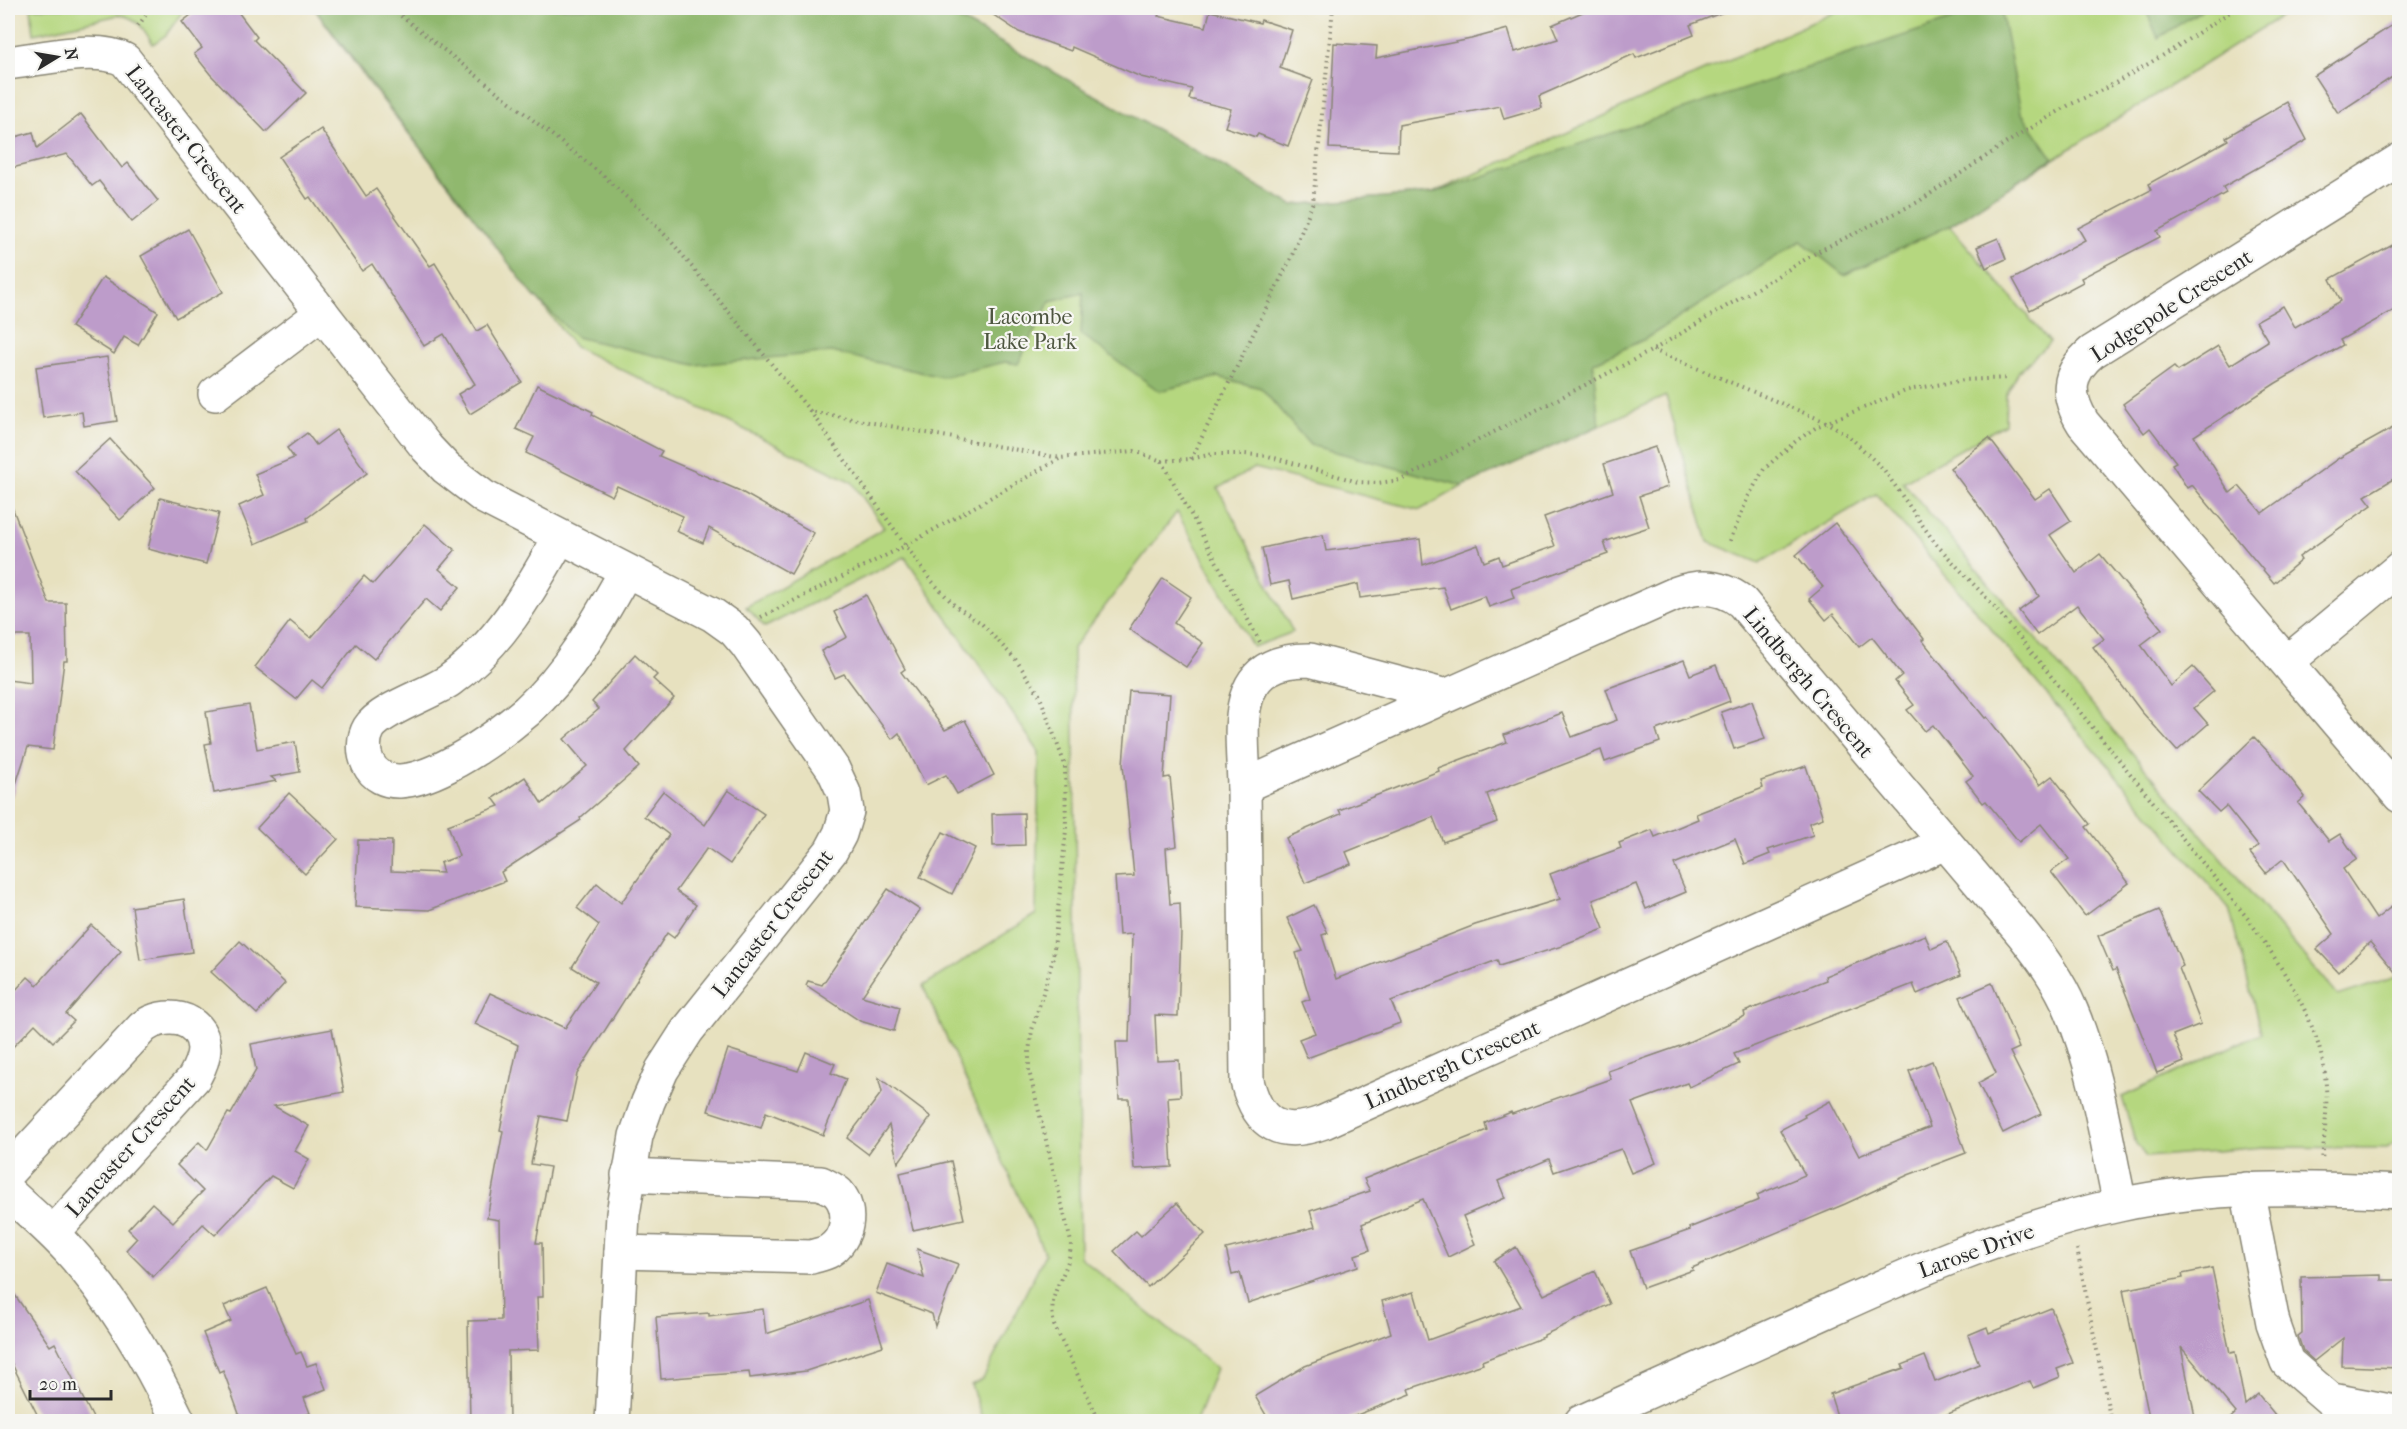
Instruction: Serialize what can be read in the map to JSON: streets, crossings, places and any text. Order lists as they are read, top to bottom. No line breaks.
{"streets":{"street":["Lancaster Crescent","Lodgepole Crescent","Lindbergh Crescent","Larose Drive"]},"crossings":[["Lindbergh Crescent","Larose Drive"]],"parks":["Lacombe Lake Park"],"scale_bar":"20 m","north":"right"}
